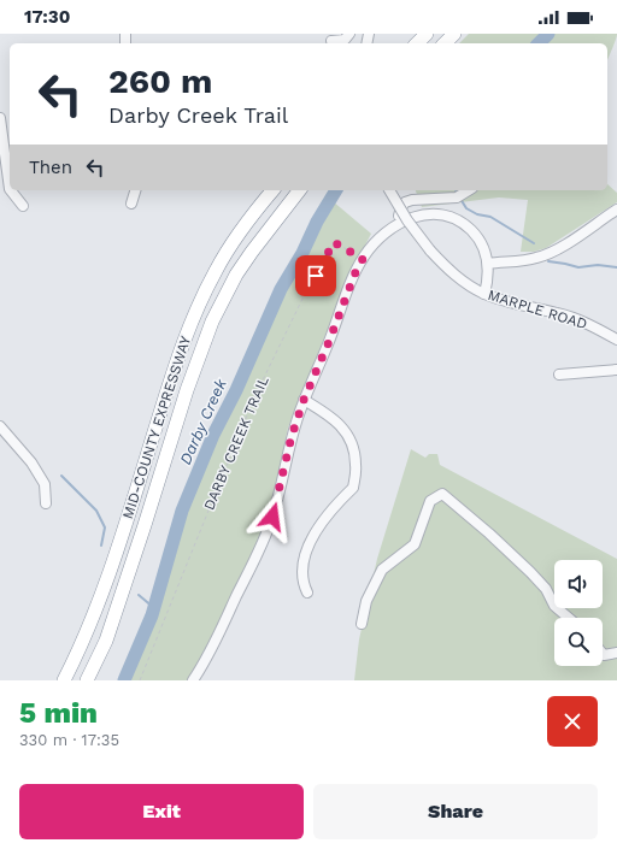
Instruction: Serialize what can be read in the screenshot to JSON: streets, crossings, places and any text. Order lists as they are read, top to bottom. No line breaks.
{"streets":{"highway":["MID-COUNTY EXPRESSWAY"],"street":["MARPLE ROAD"],"path":["DARBY CREEK TRAIL"]},"water":["Darby Creek"],"page":{"status":"17:30","turn":["260 m","Darby Creek Trail"],"then":"Then","heading":["5 min","330 m · 17:35"],"buttons":["Exit","Share"]}}
